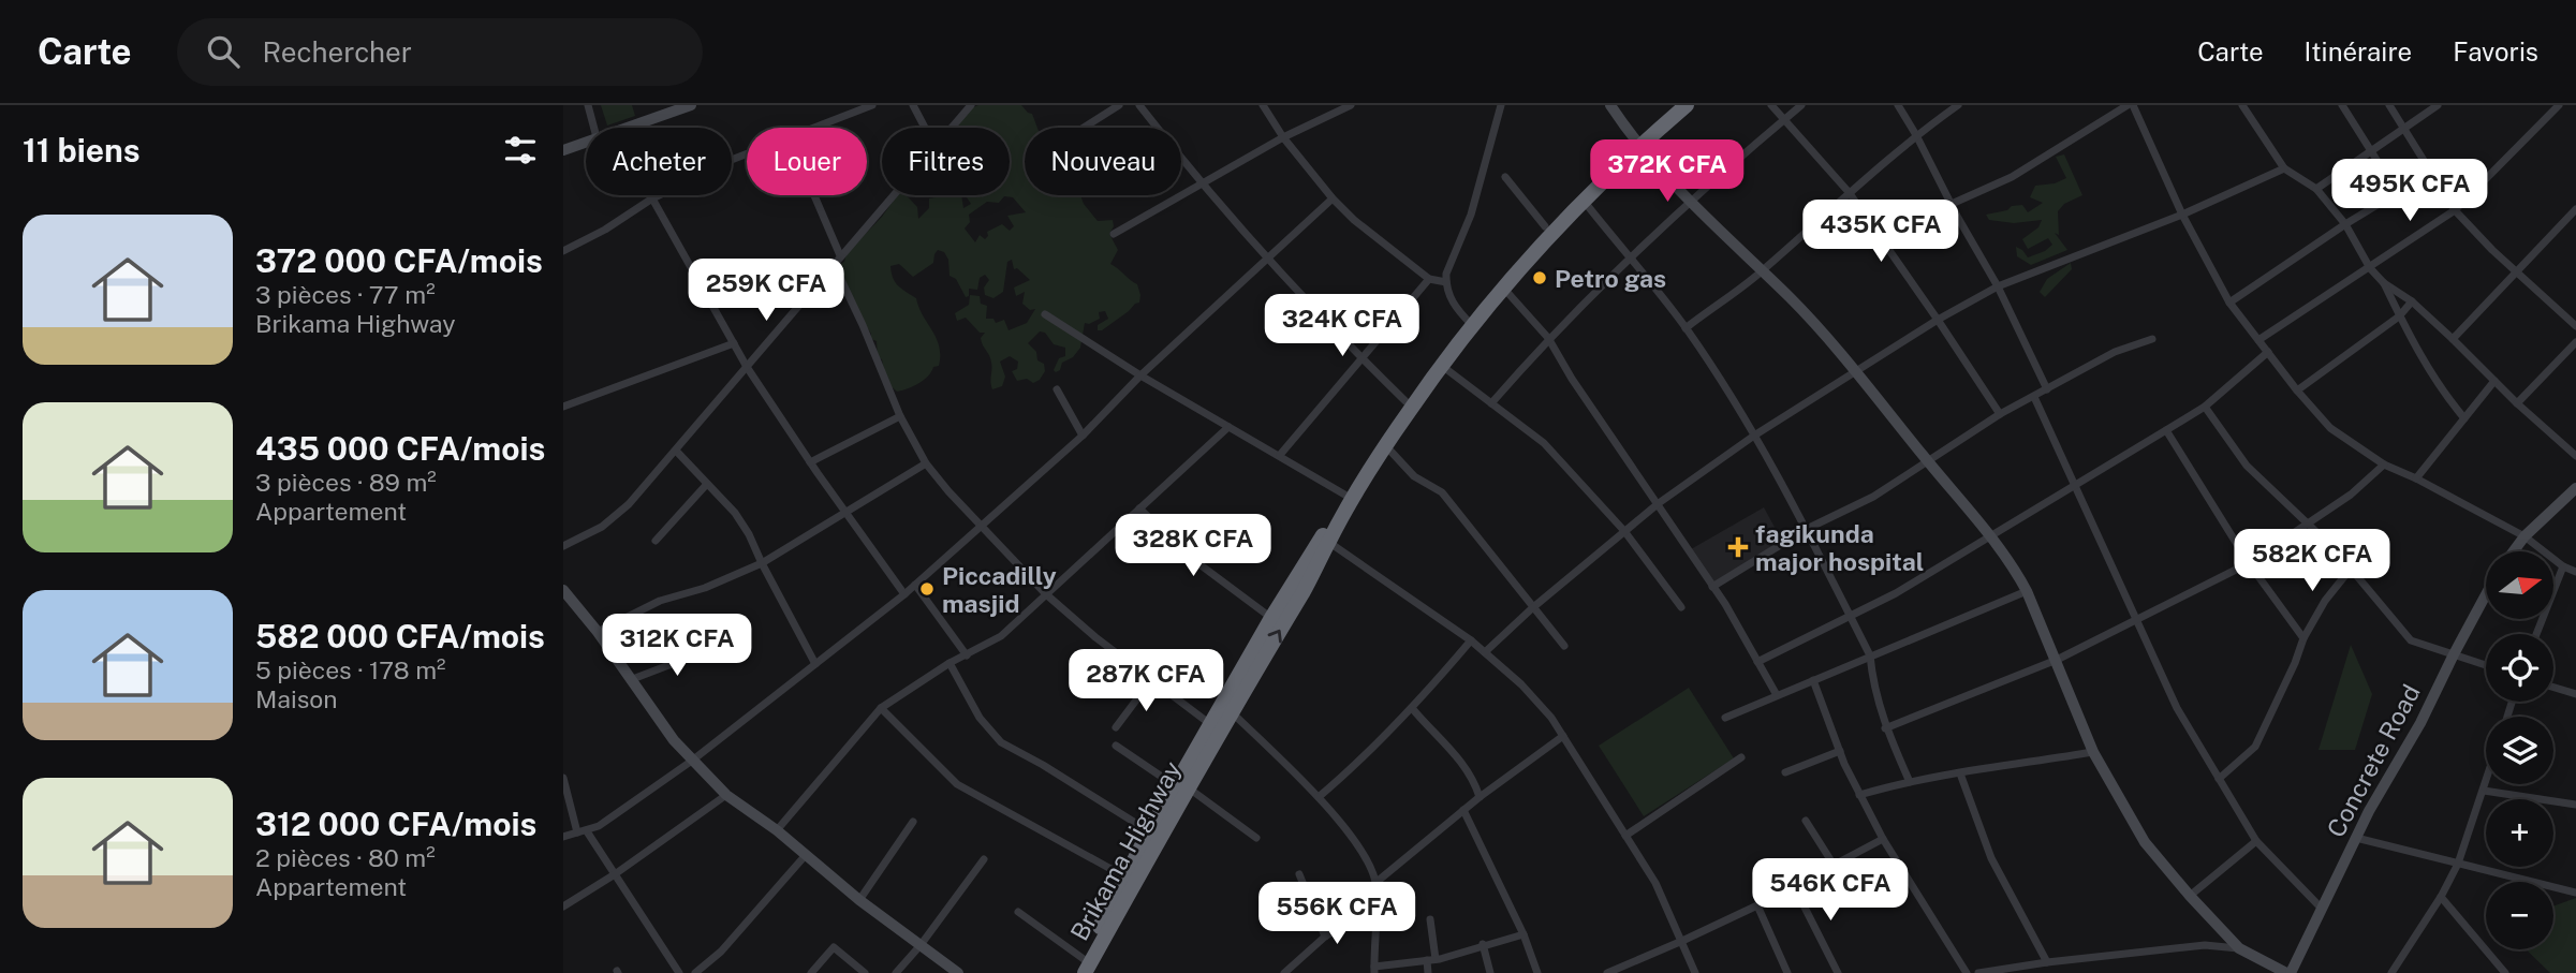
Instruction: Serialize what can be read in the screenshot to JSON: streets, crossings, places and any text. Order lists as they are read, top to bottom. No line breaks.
{"streets":{"highway":["Brikama Highway"],"street":["Concrete Road"]},"places":{"other":["Petro gas","Piccadilly masjid"],"health":["fagikunda major hospital"]},"north":"right","page":{"header":"Carte","search":"Rechercher","nav":["Carte","Itinéraire","Favoris"],"heading":"11 biens","chip":["Acheter","Louer","Filtres","Nouveau"],"price":["372K CFA","495K CFA","435K CFA","259K CFA","324K CFA","328K CFA","582K CFA","312K CFA","287K CFA","546K CFA","556K CFA"],"list":[{"name":"372 000 CFA/mois","note":"3 pièces · 77 m² · Brikama Highway"},{"name":"435 000 CFA/mois","note":"3 pièces · 89 m² · Appartement"},{"name":"582 000 CFA/mois","note":"5 pièces · 178 m² · Maison"},{"name":"312 000 CFA/mois","note":"2 pièces · 80 m² · Appartement"}],"map_buttons":["+","−"]}}
